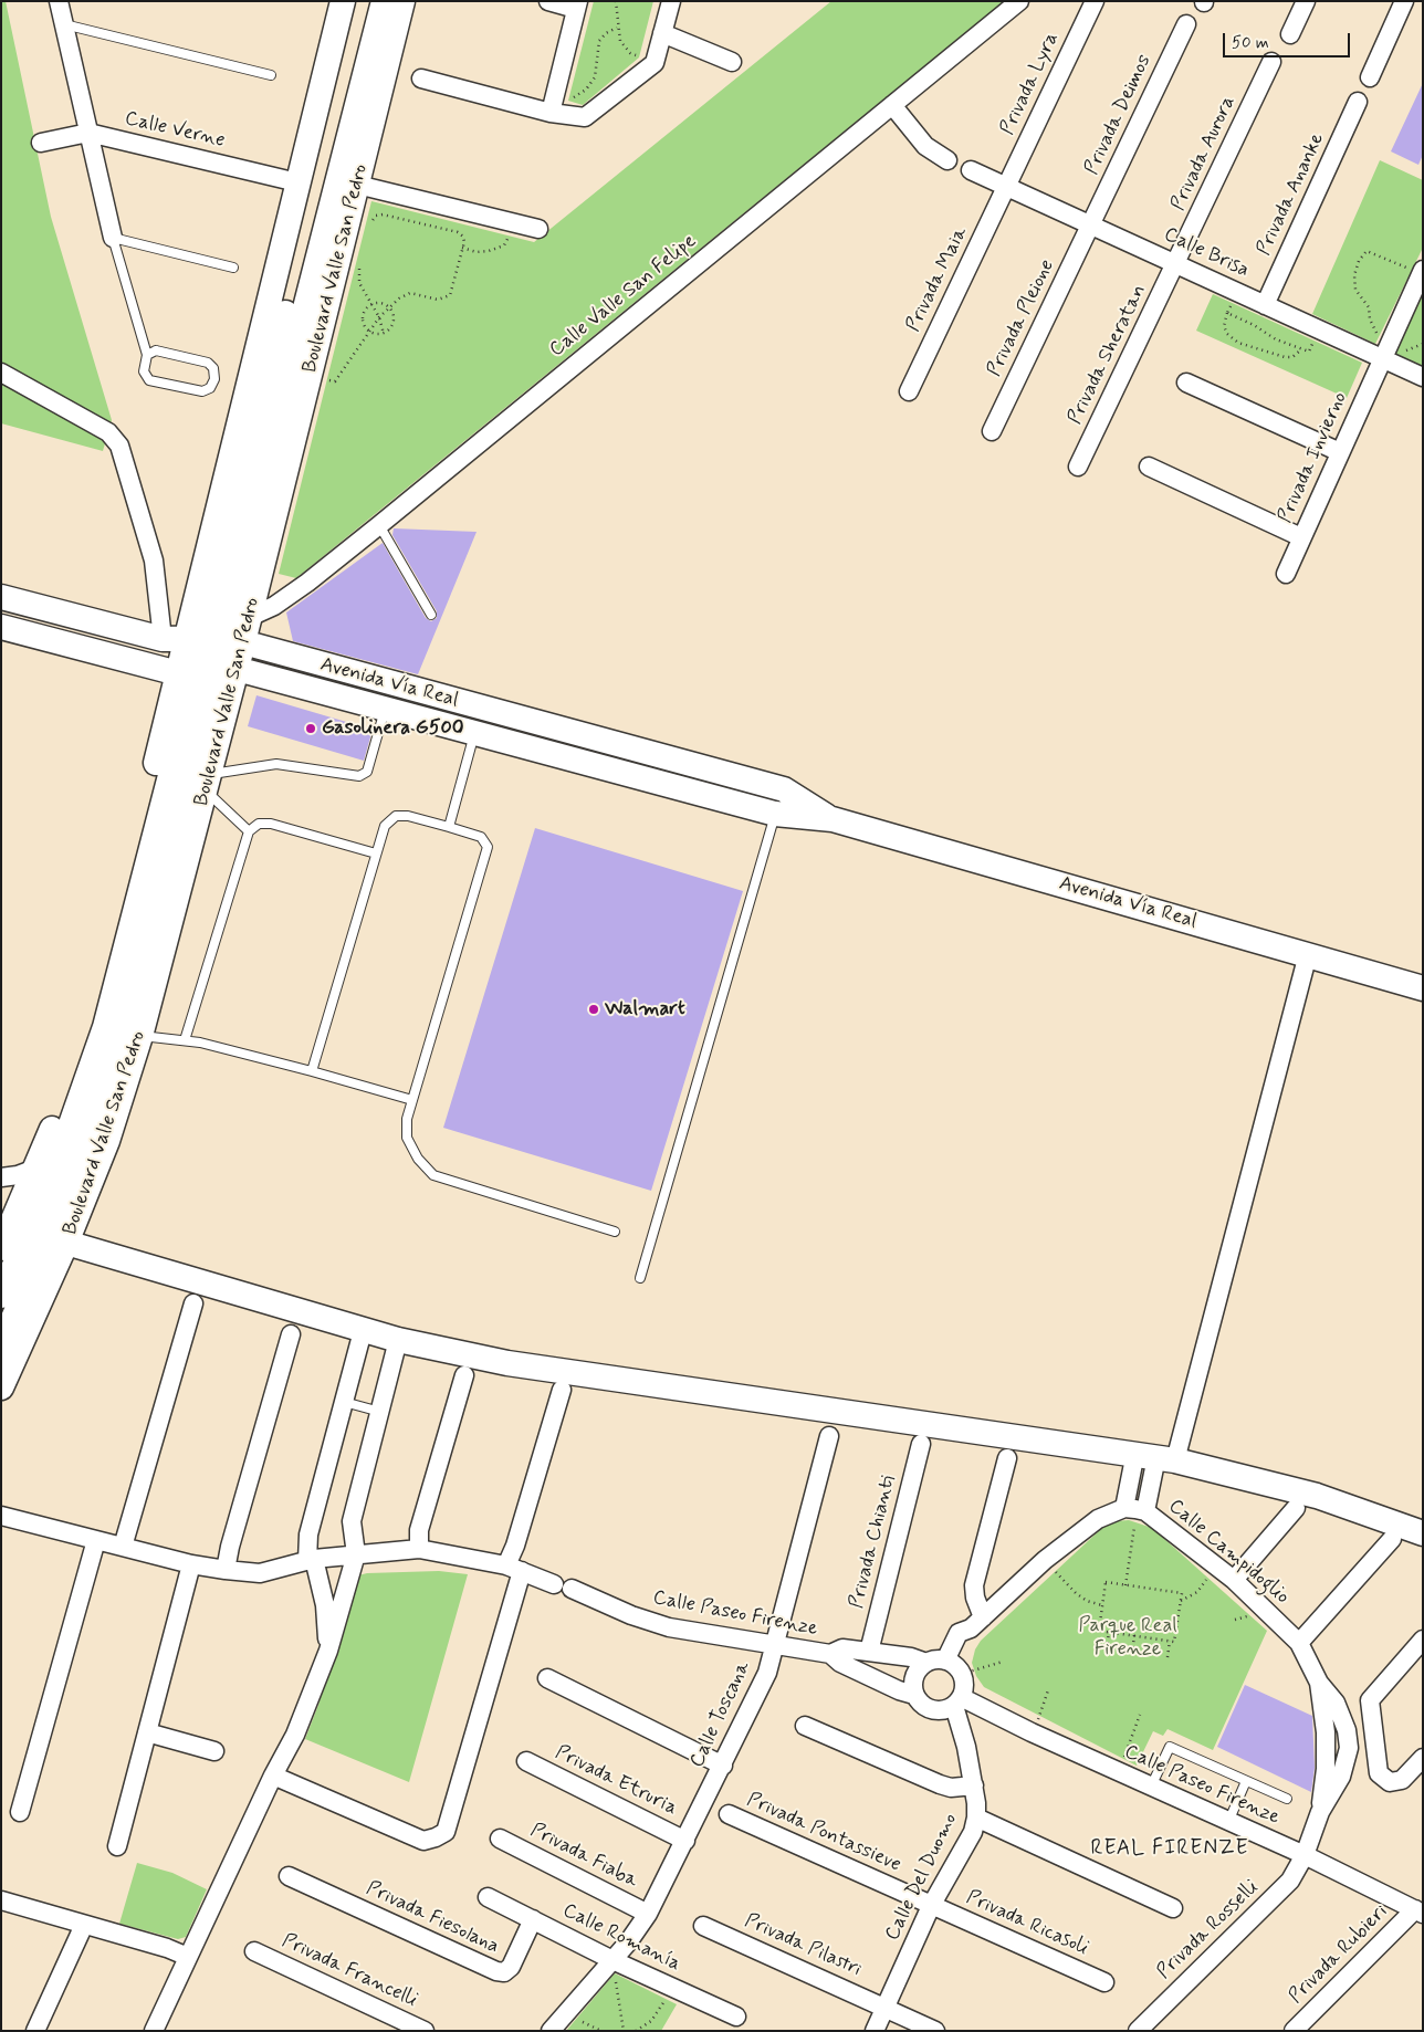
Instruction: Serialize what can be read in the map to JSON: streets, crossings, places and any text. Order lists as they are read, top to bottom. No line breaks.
{"streets":{"main road":["Boulevard Valle San Pedro","Avenida Vía Real"],"street":["Privada Lyra","Privada Deimos","Calle Verne","Privada Aurora","Privada Ananke","Calle Brisa","Privada Maia","Calle Valle San Felipe","Privada Pleione","Privada Sheratan","Privada Invierno","Privada Chianti","Calle Campidoglio","Calle Paseo Firenze","Calle Toscana","Privada Etruria","Privada Pontassieve","Privada Fiaba","Calle Del Duomo","Privada Fiesolana","Privada Ricasoli","Privada Rosselli","Calle Romanía","Privada Pilastri","Privada Rubieri","Privada Francelli"]},"crossings":[["Privada Lyra","Calle Brisa"],["Privada Lyra","Privada Maia"],["Privada Deimos","Calle Brisa"],["Privada Deimos","Privada Pleione"],["Calle Verne","Boulevard Valle San Pedro"],["Privada Aurora","Calle Brisa"],["Privada Aurora","Privada Sheratan"],["Privada Ananke","Calle Brisa"],["Calle Brisa","Privada Maia"],["Calle Brisa","Privada Pleione"],["Calle Brisa","Privada Sheratan"],["Calle Brisa","Privada Invierno"],["Boulevard Valle San Pedro","Calle Valle San Felipe"],["Boulevard Valle San Pedro","Avenida Vía Real"],["Avenida Vía Real","Calle Campidoglio"],["Privada Chianti","Calle Paseo Firenze"],["Calle Campidoglio","Calle Paseo Firenze"],["Calle Campidoglio","Privada Rosselli"],["Calle Paseo Firenze","Calle Toscana"],["Calle Paseo Firenze","Calle Del Duomo"],["Calle Paseo Firenze","Privada Rosselli"],["Calle Paseo Firenze","Privada Rubieri"],["Calle Toscana","Privada Etruria"],["Calle Toscana","Privada Fiaba"],["Calle Toscana","Calle Romanía"],["Privada Pontassieve","Calle Del Duomo"],["Privada Pontassieve","Privada Ricasoli"],["Calle Del Duomo","Privada Ricasoli"],["Calle Del Duomo","Privada Pilastri"],["Privada Fiesolana","Calle Romanía"]],"districts":["REAL FIRENZE"],"parks":["Parque Real Firenze"],"places":["Gasolinera G500","Walmart"],"scale_bar":"50 m"}
